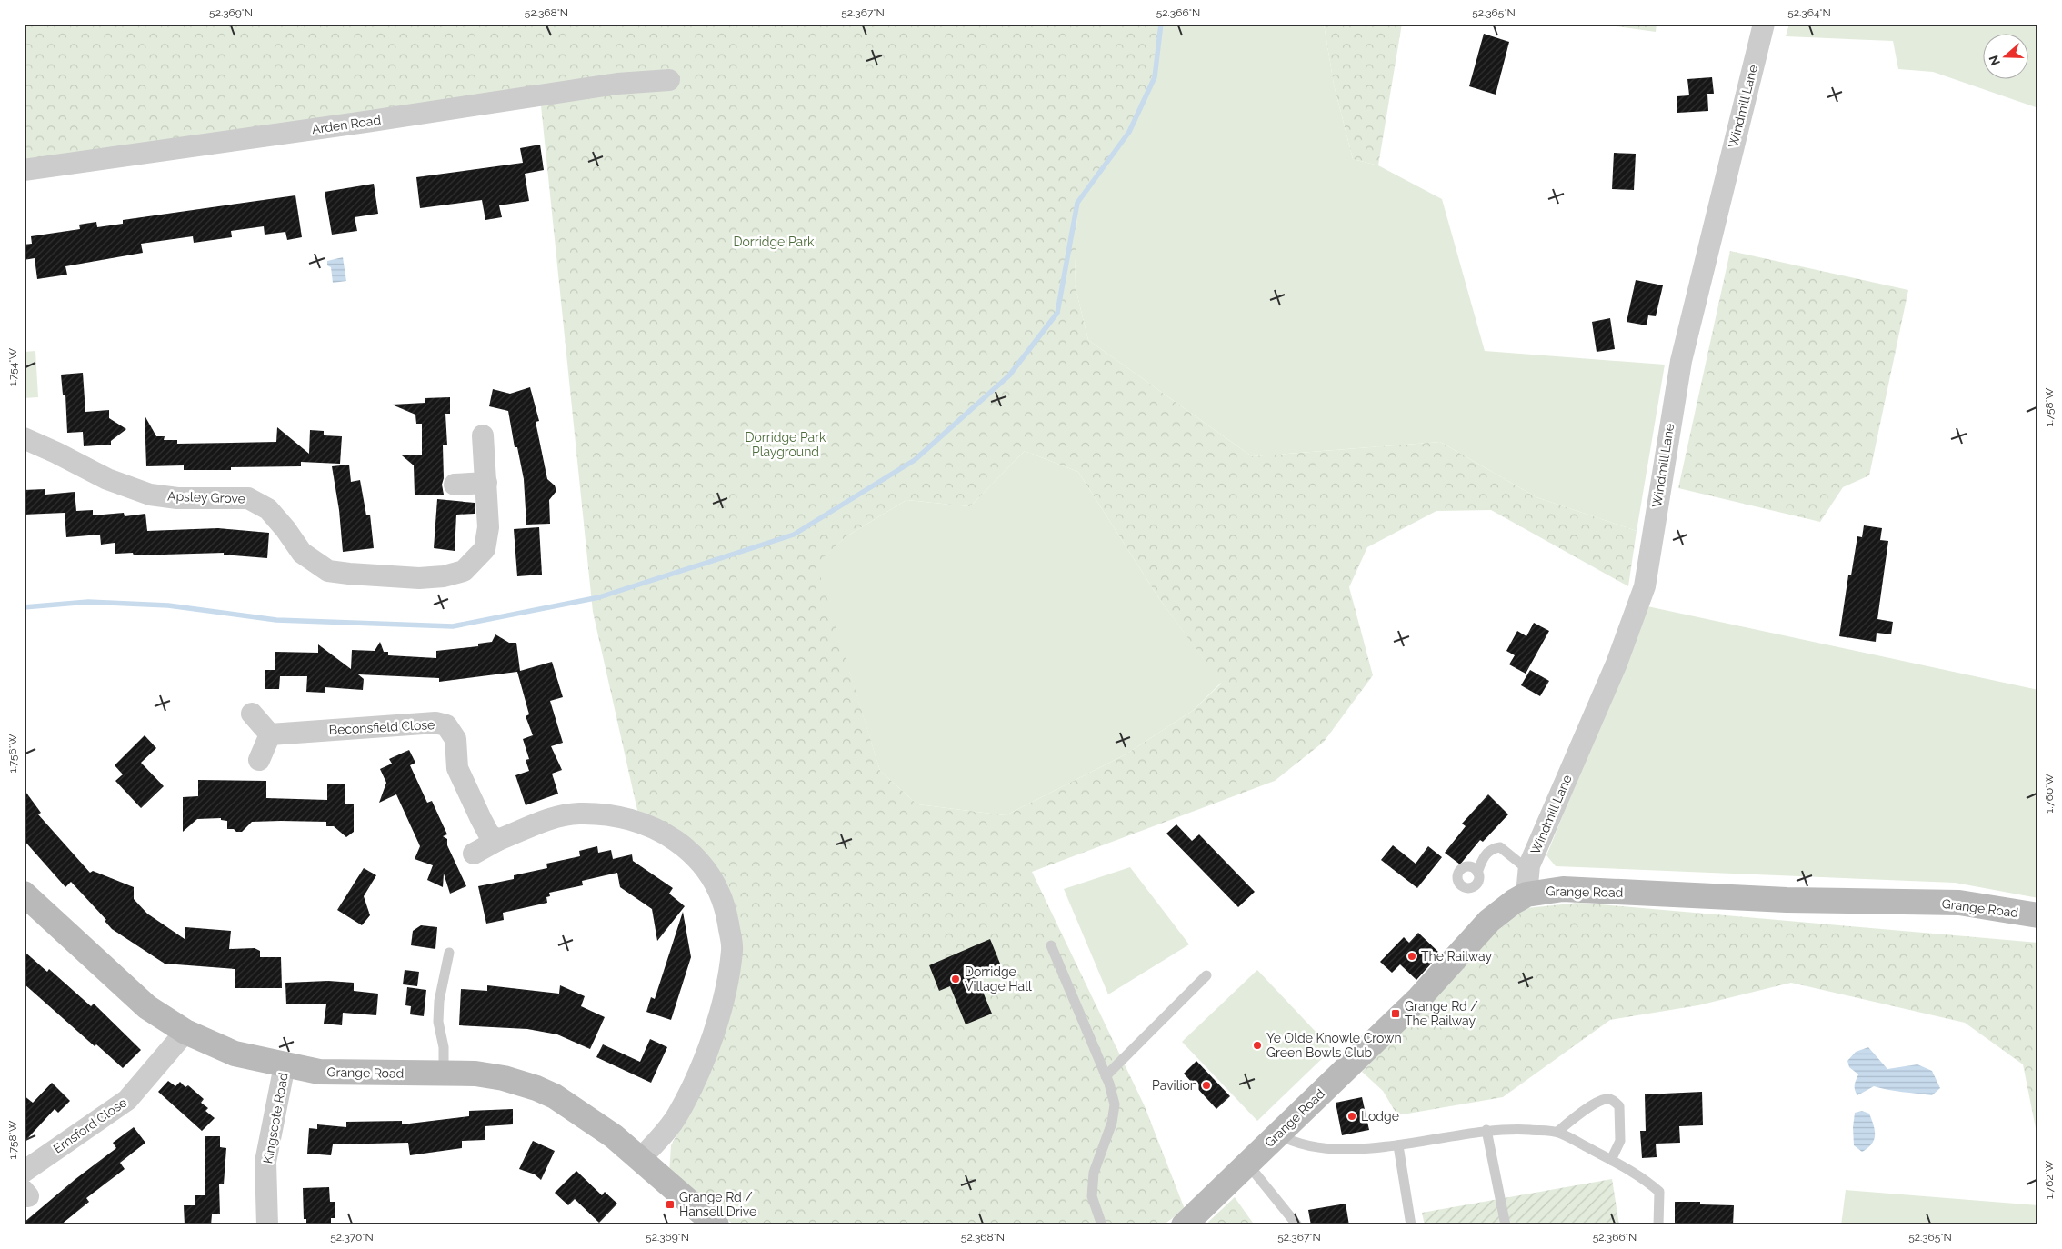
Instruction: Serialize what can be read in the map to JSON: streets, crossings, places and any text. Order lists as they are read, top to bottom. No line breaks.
{"streets":{"main road":["Grange Road"],"street":["Windmill Lane","Arden Road","Apsley Grove","Beconsfield Close","Kingscote Road","Ernsford Close"]},"crossings":[["Windmill Lane","Grange Road"],["Grange Road","Kingscote Road"],["Grange Road","Ernsford Close"]],"parks":["Dorridge Park","Dorridge Park Playground"],"places":{"other":["The Railway","Dorridge Village Hall","Ye Olde Knowle Crown Green Bowls Club","Pavilion","Lodge"],"transit":["Grange Rd / The Railway","Grange Rd / Hansell Drive"]},"north":"left","coordinates":["52.369°N","52.368°N","52.367°N","52.366°N","52.365°N","52.364°N","1.754°W","1.758°W","1.756°W","1.760°W","1.762°W","52.370°N"]}
